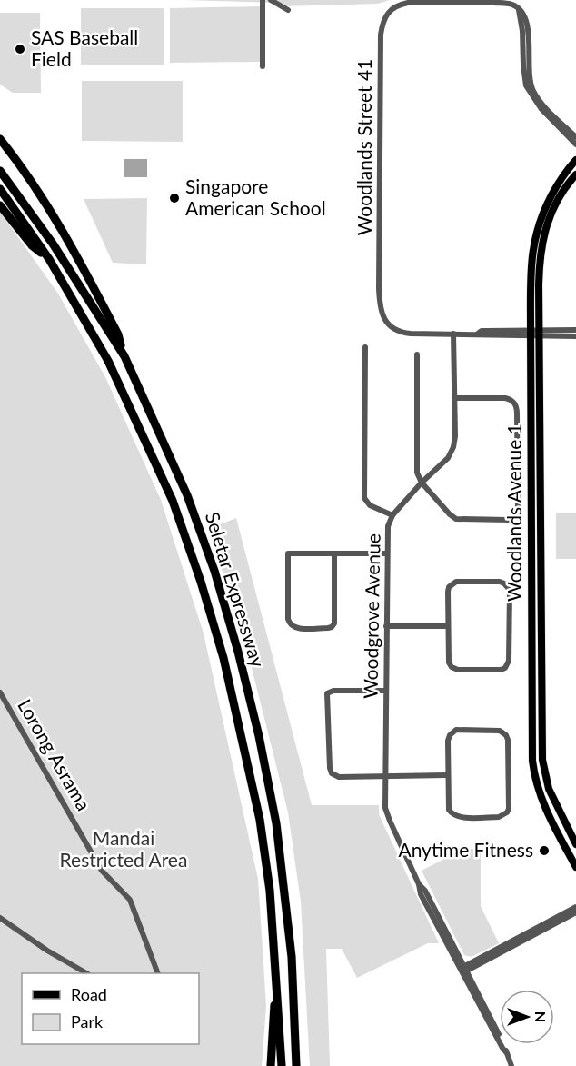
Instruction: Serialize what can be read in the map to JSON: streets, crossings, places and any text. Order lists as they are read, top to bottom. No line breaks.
{"streets":{"highway":["Seletar Expressway"],"main road":["Woodlands Avenue 1"],"street":["Woodlands Street 41","Woodgrove Avenue","Lorong Asrama"]},"crossings":[["Woodlands Street 41","Woodlands Avenue 1"],["Woodlands Street 41","Woodgrove Avenue"]],"parks":["Mandai Restricted Area"],"places":["SAS Baseball Field","Singapore American School","Anytime Fitness"],"legend":["Road","Park"],"north":"right"}
